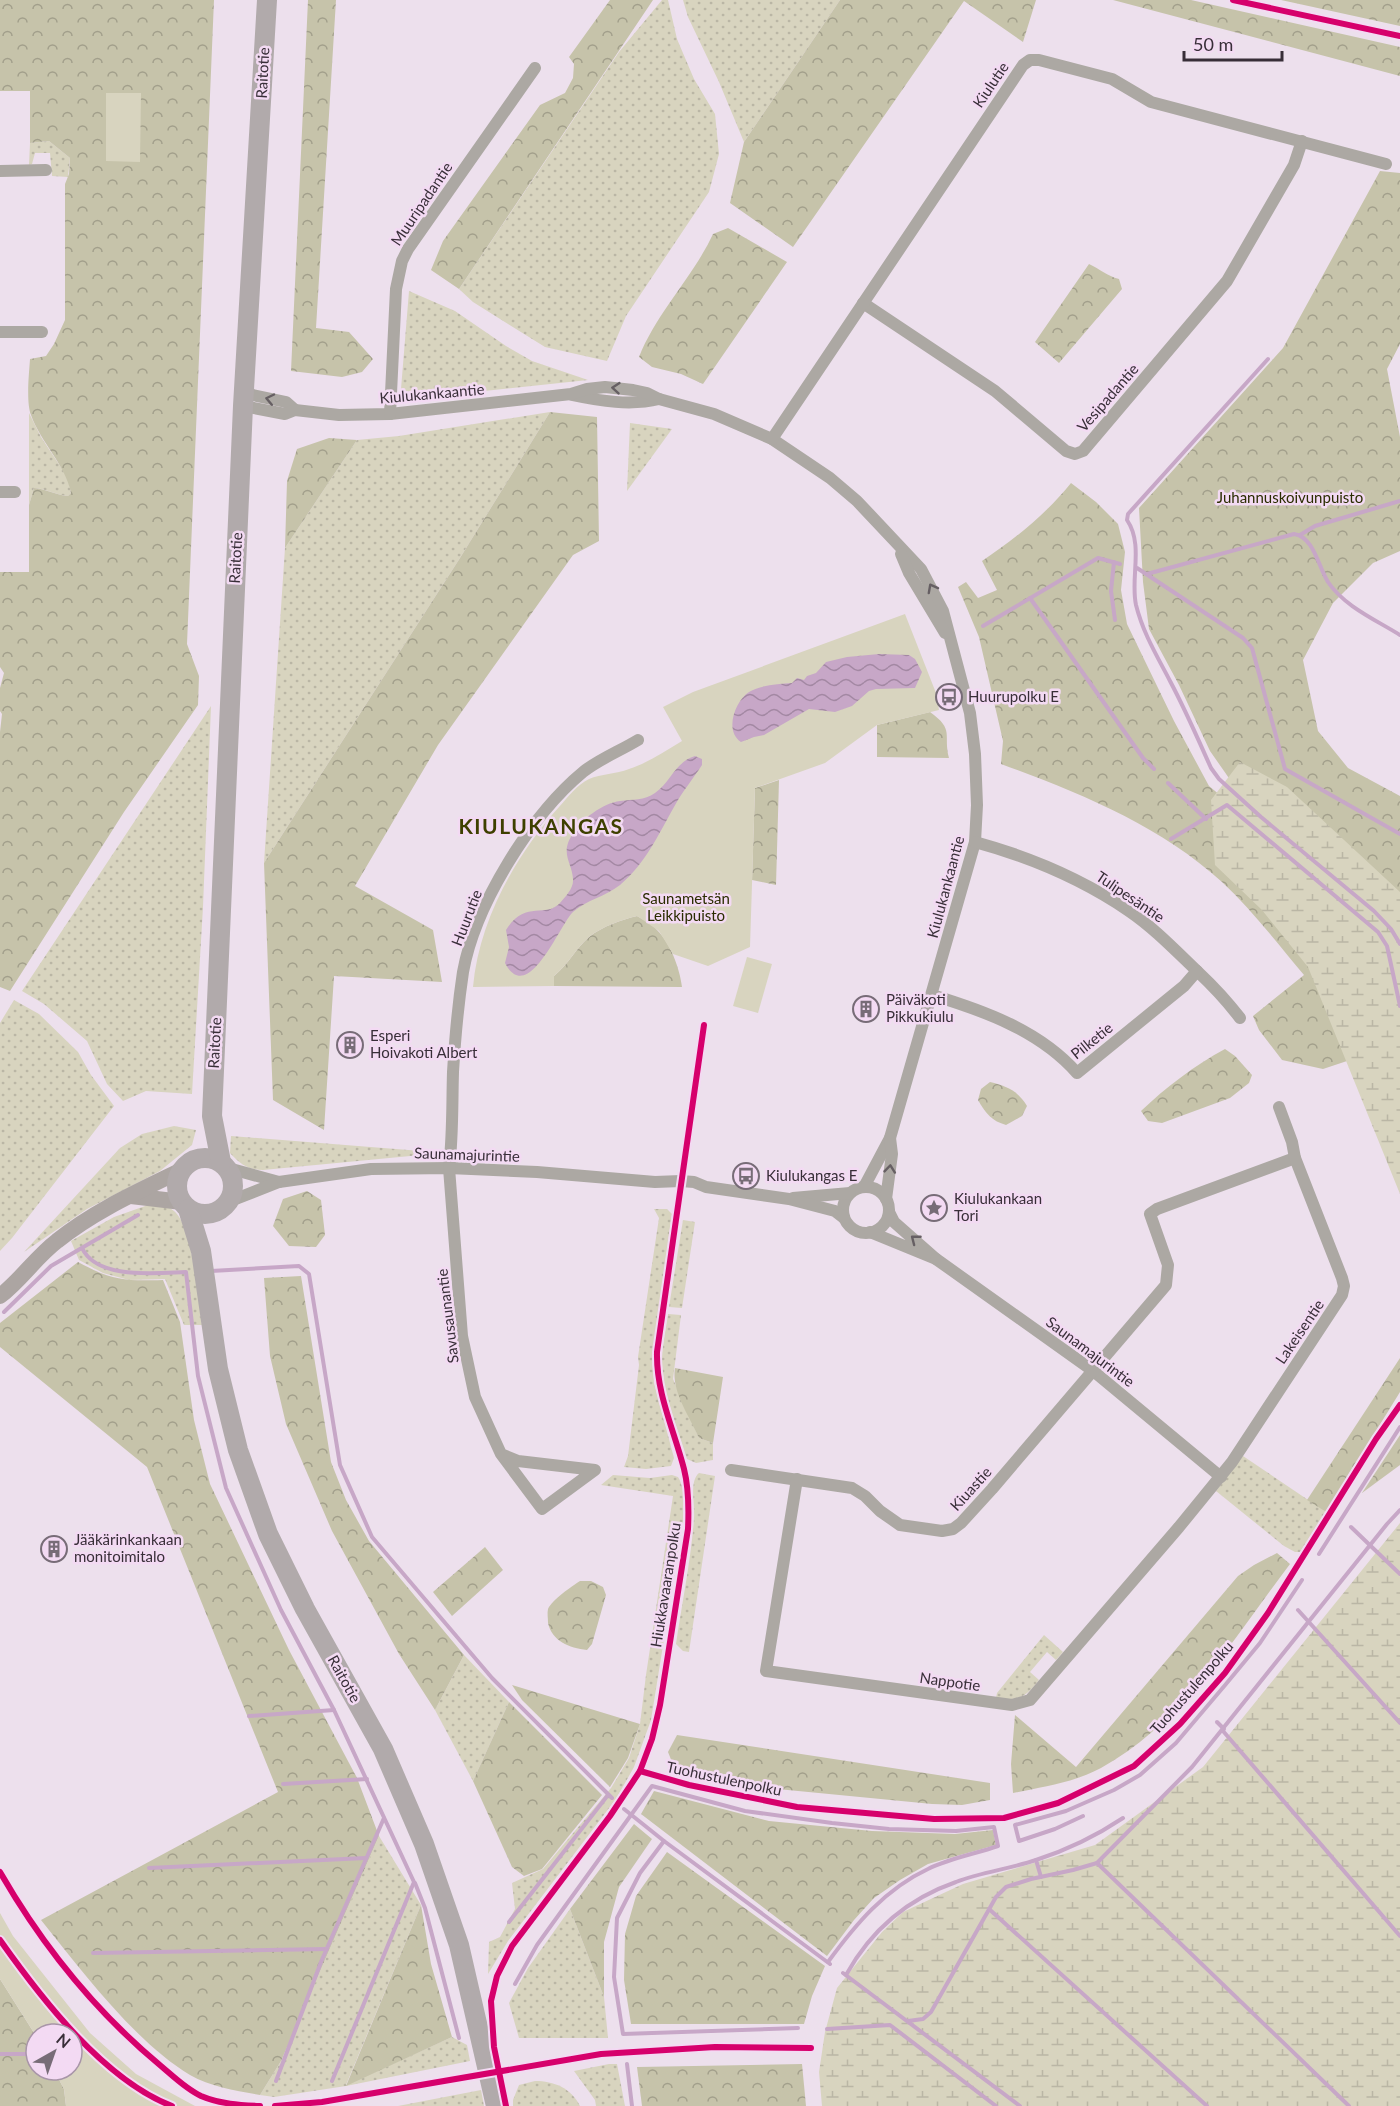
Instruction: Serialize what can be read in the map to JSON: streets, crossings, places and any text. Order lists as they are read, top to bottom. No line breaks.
{"streets":{"main road":["Raitotie"],"street":["Kiulutie","Muuripadantie","Kiulukankaantie","Vesipadantie","Tulipesäntie","Huurutie","Pilketie","Saunamajurintie","Savusaunantie","Lakeisentie","Kiuastie","Nappotie"],"cycle path":["Hiukkavaaranpolku","Tuohustulenpolku"]},"crossings":[["Raitotie","Kiulukankaantie"],["Raitotie","Saunamajurintie"],["Kiulutie","Kiulukankaantie"],["Kiulutie","Vesipadantie"],["Muuripadantie","Kiulukankaantie"],["Kiulukankaantie","Tulipesäntie"],["Kiulukankaantie","Pilketie"],["Kiulukankaantie","Saunamajurintie"],["Tulipesäntie","Pilketie"],["Huurutie","Saunamajurintie"],["Huurutie","Savusaunantie"],["Saunamajurintie","Savusaunantie"],["Saunamajurintie","Lakeisentie"],["Saunamajurintie","Kiuastie"],["Saunamajurintie","Nappotie"],["Lakeisentie","Nappotie"],["Kiuastie","Nappotie"]],"districts":["KIULUKANGAS"],"parks":["Juhannuskoivunpuisto","Saunametsän Leikkipuisto"],"places":{"bus stop":["Huurupolku E","Kiulukangas E"],"building":["Päiväkoti Pikkukiulu","Esperi Hoivakoti Albert","Jääkärinkankaan monitoimitalo"],"place":["Kiulukankaan Tori"]},"scale_bar":"50 m","north":"top right"}
